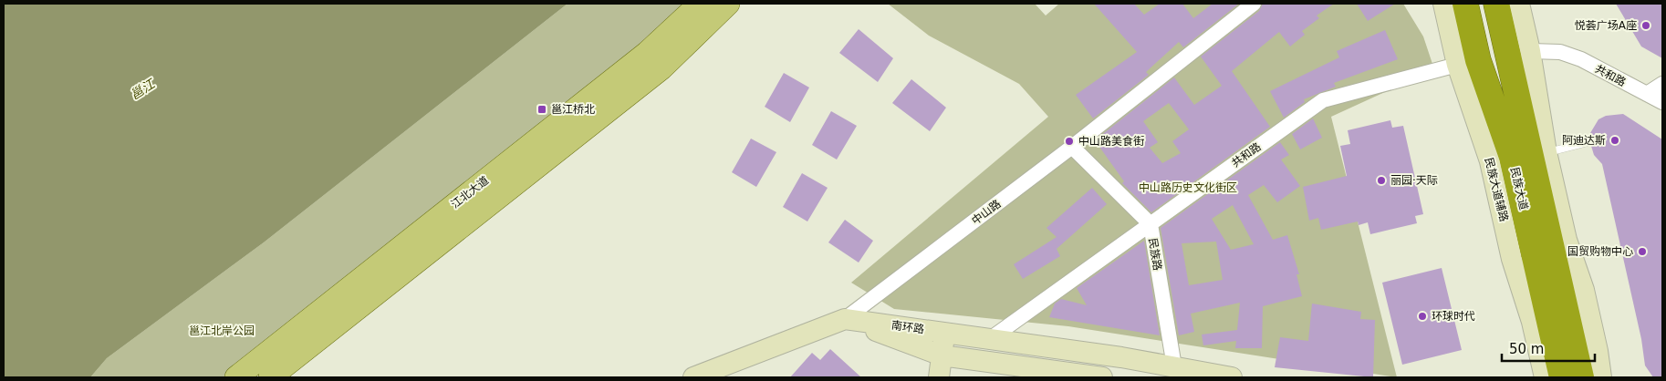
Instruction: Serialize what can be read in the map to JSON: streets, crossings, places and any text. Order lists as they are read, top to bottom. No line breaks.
{"streets":{"highway":["民族大道"],"main road":["民族大道辅路","江北大道","中山路","南环路"],"street":["共和路","民族路"]},"crossings":[["共和路","民族大道辅路"],["共和路","民族路"],["共和路","南环路"],["民族大道","民族大道辅路"],["中山路","民族路"],["中山路","南环路"],["民族路","南环路"]],"water":["邕江"],"parks":["中山路历史文化街区","邕江北岸公园"],"places":{"other":["悦荟广场A座","阿迪达斯","中山路美食街","丽园·天际","国贸购物中心","环球时代"],"transit":["邕江桥北"]},"scale_bar":"50 m"}
